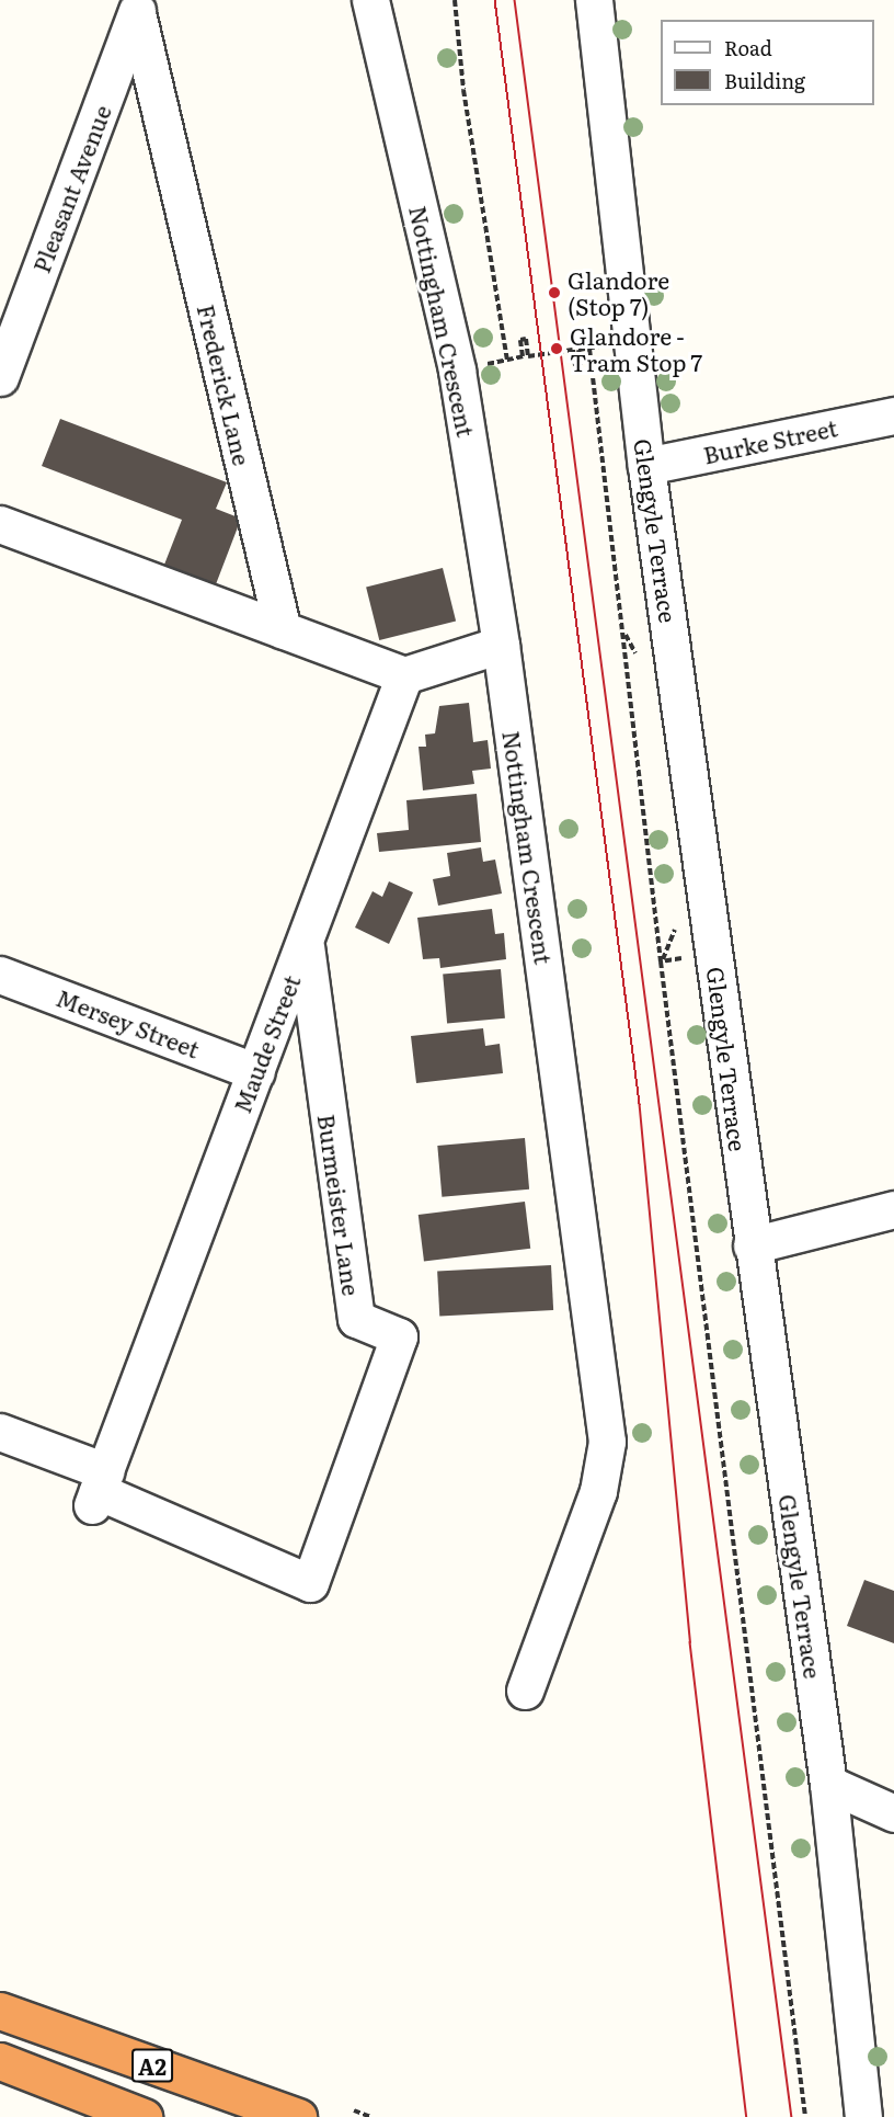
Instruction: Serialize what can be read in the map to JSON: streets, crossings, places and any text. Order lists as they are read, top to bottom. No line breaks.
{"streets":{"highway":["A2"],"street":["Pleasant Avenue","Nottingham Crescent","Frederick Lane","Burke Street","Glengyle Terrace","Mersey Street","Maude Street","Burmeister Lane"]},"crossings":[["Pleasant Avenue","Frederick Lane"],["Burke Street","Glengyle Terrace"],["Mersey Street","Maude Street"],["Maude Street","Burmeister Lane"]],"places":["Glandore (Stop 7)","Glandore - Tram Stop 7"],"legend":["Road","Building"]}
